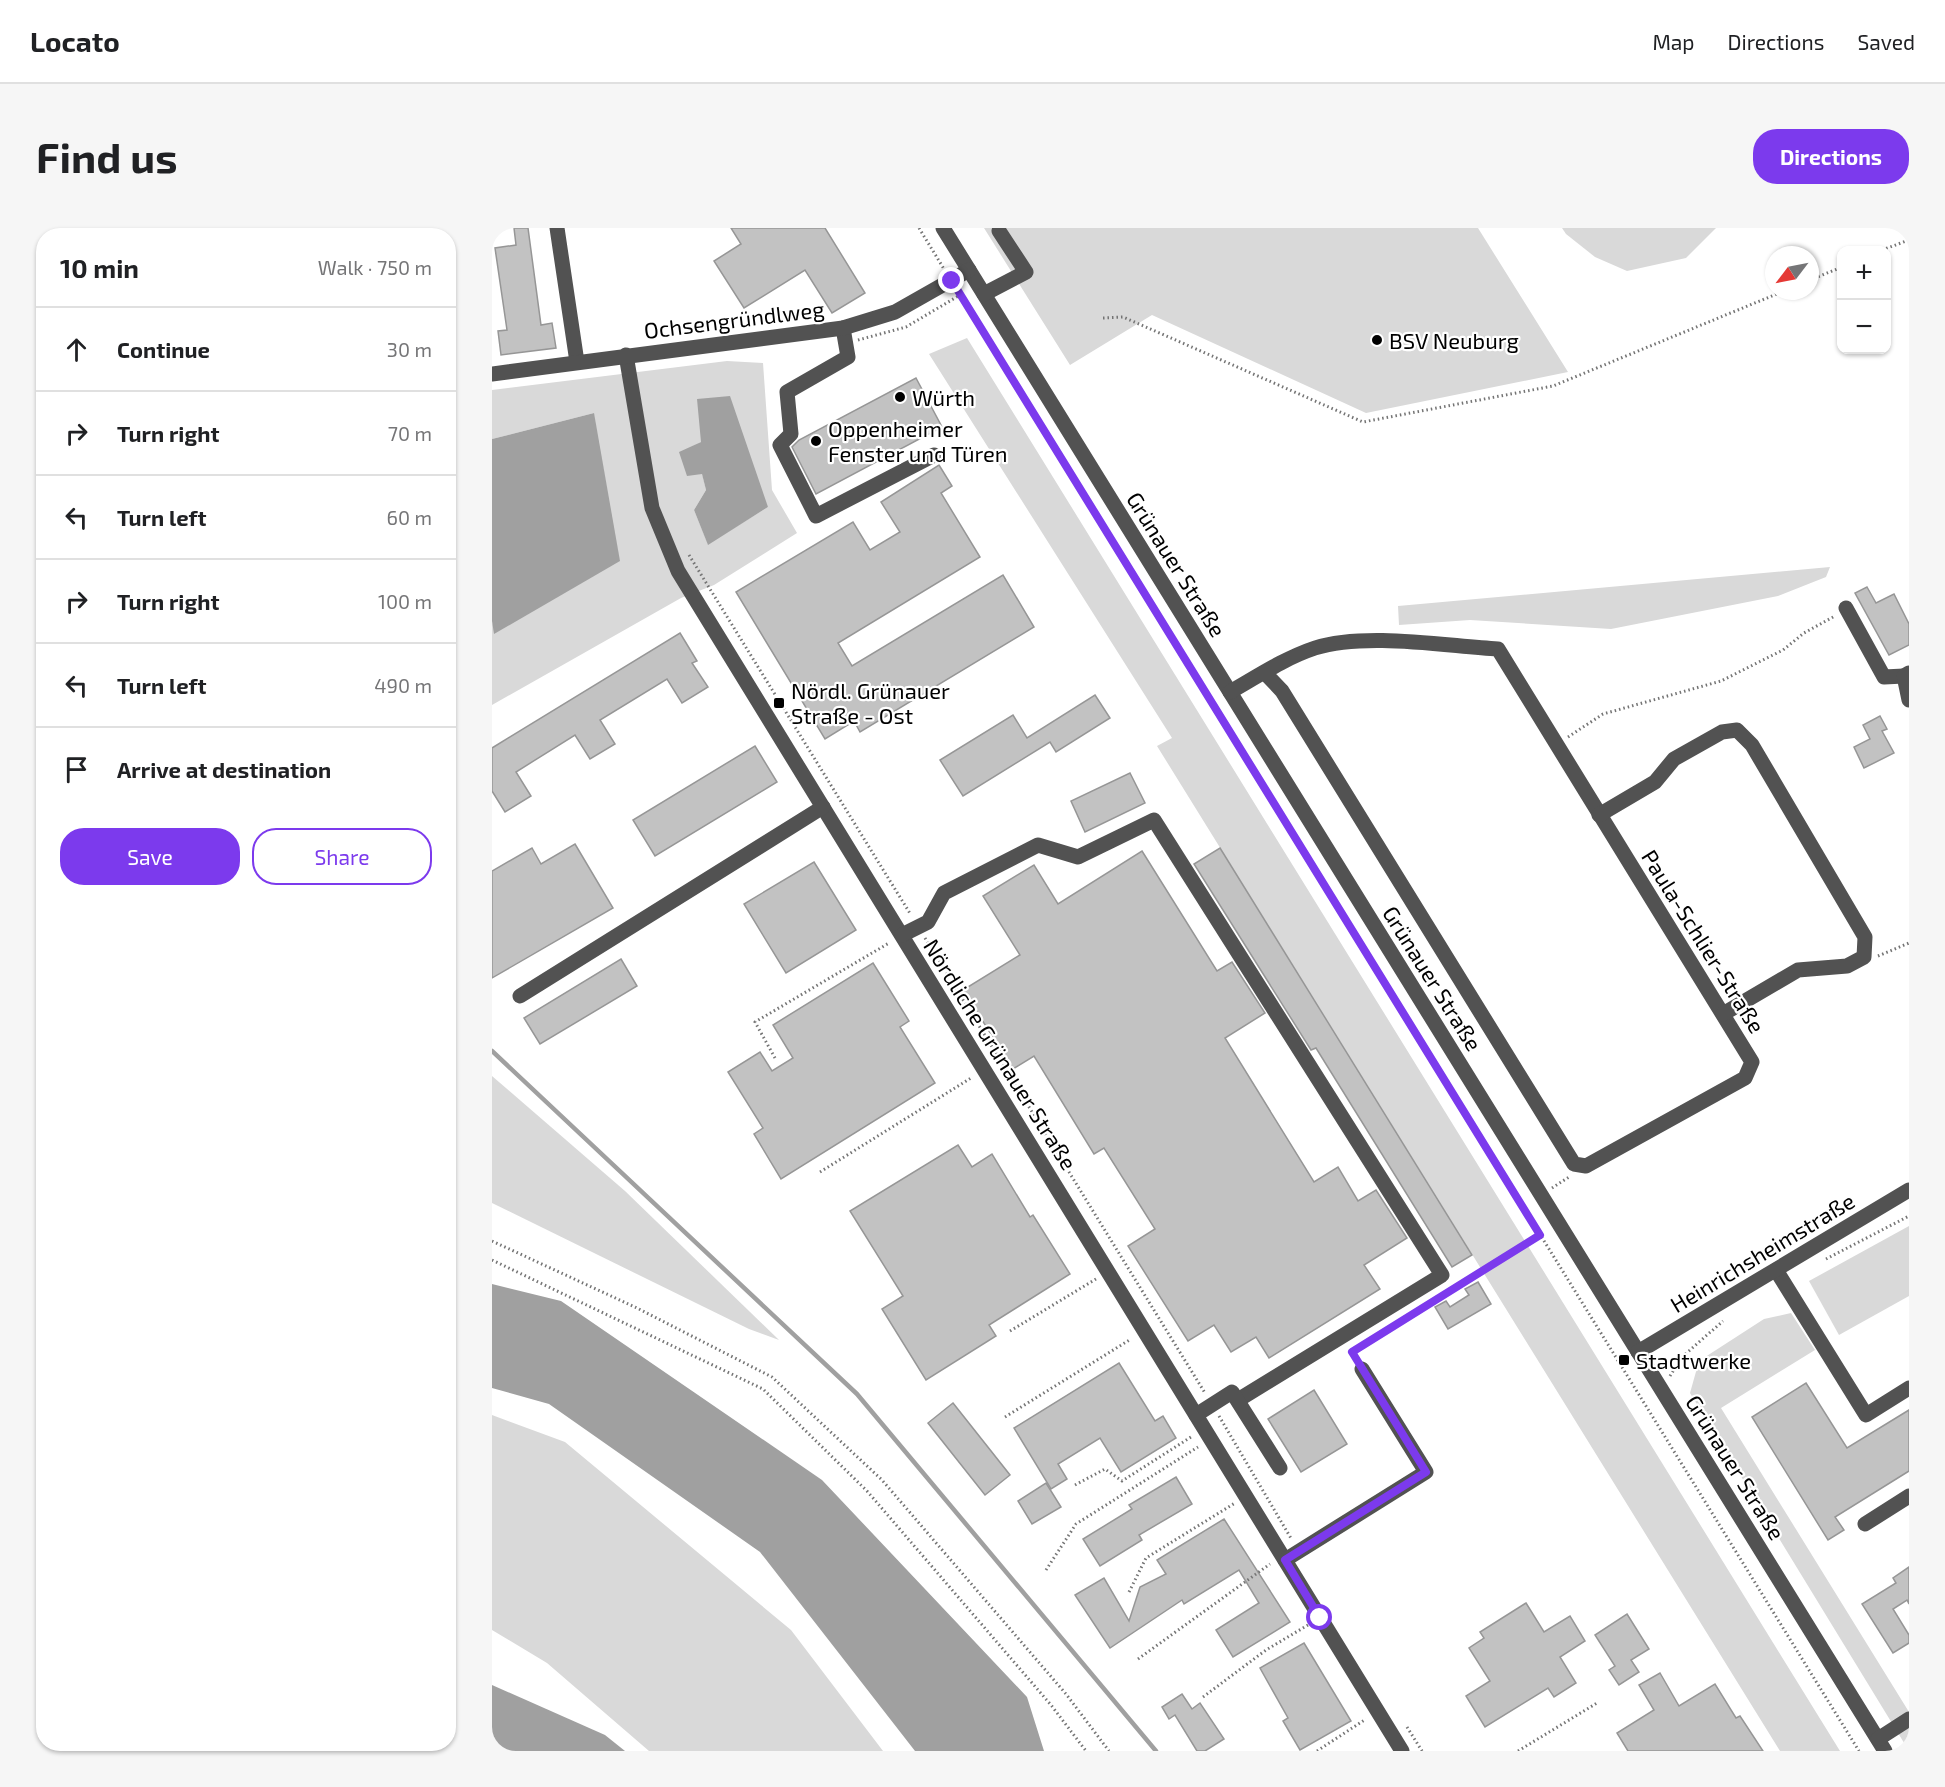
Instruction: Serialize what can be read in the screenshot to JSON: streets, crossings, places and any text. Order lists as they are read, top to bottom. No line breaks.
{"streets":{"street":["Ochsengründlweg","Grünauer Straße","Paula-Schlier-Straße","Nördliche Grünauer Straße","Heinrichsheimstraße"]},"crossings":[["Ochsengründlweg","Grünauer Straße"],["Ochsengründlweg","Nördliche Grünauer Straße"],["Grünauer Straße","Paula-Schlier-Straße"],["Grünauer Straße","Heinrichsheimstraße"]],"places":{"other":["BSV Neuburg","Würth","Oppenheimer Fenster und Türen"],"transit":["Nördl. Grünauer Straße - Ost","Stadtwerke"]},"north":"bottom left","page":{"header":"Locato","nav":["Map","Directions","Saved"],"buttons":["Directions",["Save","Share"]],"title":"Find us","heading":["10 min","Walk · 750 m"],"map_buttons":["+","−"],"list":[["Continue","30 m"],["Turn right","70 m"],["Turn left","60 m"],["Turn right","100 m"],["Turn left","490 m"],"Arrive at destination"]}}
